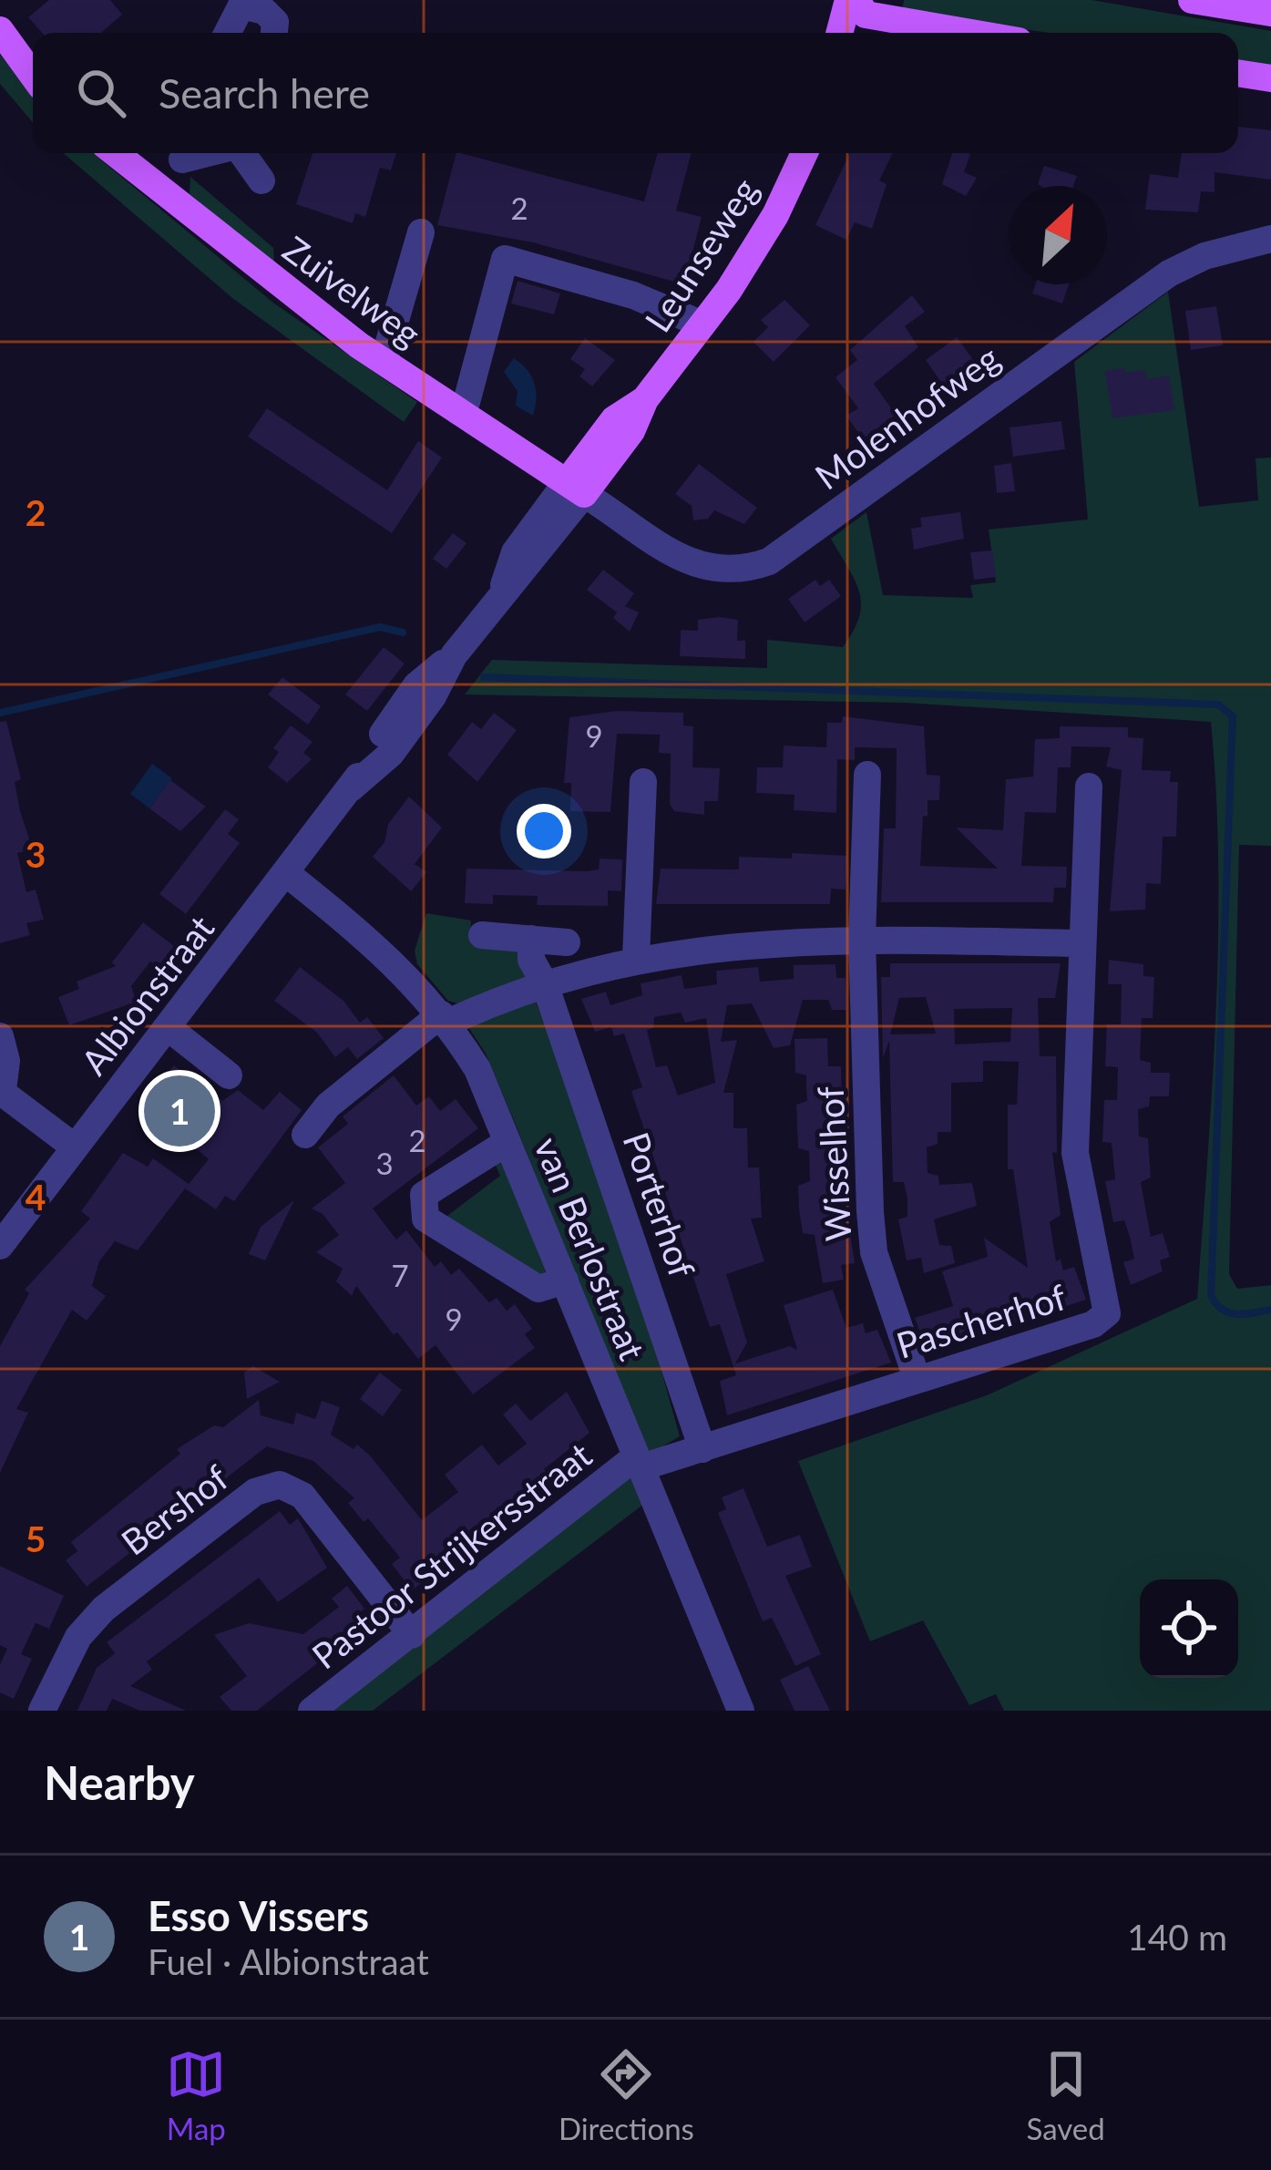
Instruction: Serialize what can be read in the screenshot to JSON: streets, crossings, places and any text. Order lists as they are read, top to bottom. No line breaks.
{"streets":{"main road":["Leunseweg","Zuivelweg"],"street":["Molenhofweg","Albionstraat","Wisselhof","Porterhof","van Berlostraat","Pascherhof","Bershof","Pastoor Strijkersstraat"]},"crossings":[["Leunseweg","Zuivelweg"],["Leunseweg","Molenhofweg"],["Leunseweg","Albionstraat"],["Zuivelweg","Molenhofweg"],["Zuivelweg","Albionstraat"],["Molenhofweg","Albionstraat"],["Albionstraat","van Berlostraat"],["Wisselhof","Pascherhof"],["Porterhof","Pascherhof"],["van Berlostraat","Pascherhof"],["van Berlostraat","Pastoor Strijkersstraat"],["Pascherhof","Pastoor Strijkersstraat"],["Bershof","Pastoor Strijkersstraat"]],"house_numbers":["2","9","2","3","7","9"],"north":"top right","page":{"search":"Search here","pins":"1","heading":"Nearby","list":[{"mark":"1","name":"Esso Vissers","note":"Fuel · Albionstraat","value":"140 m"}],"nav":["Map","Directions","Saved"]},"grid":{"rows":["2","3","4","5"]}}
